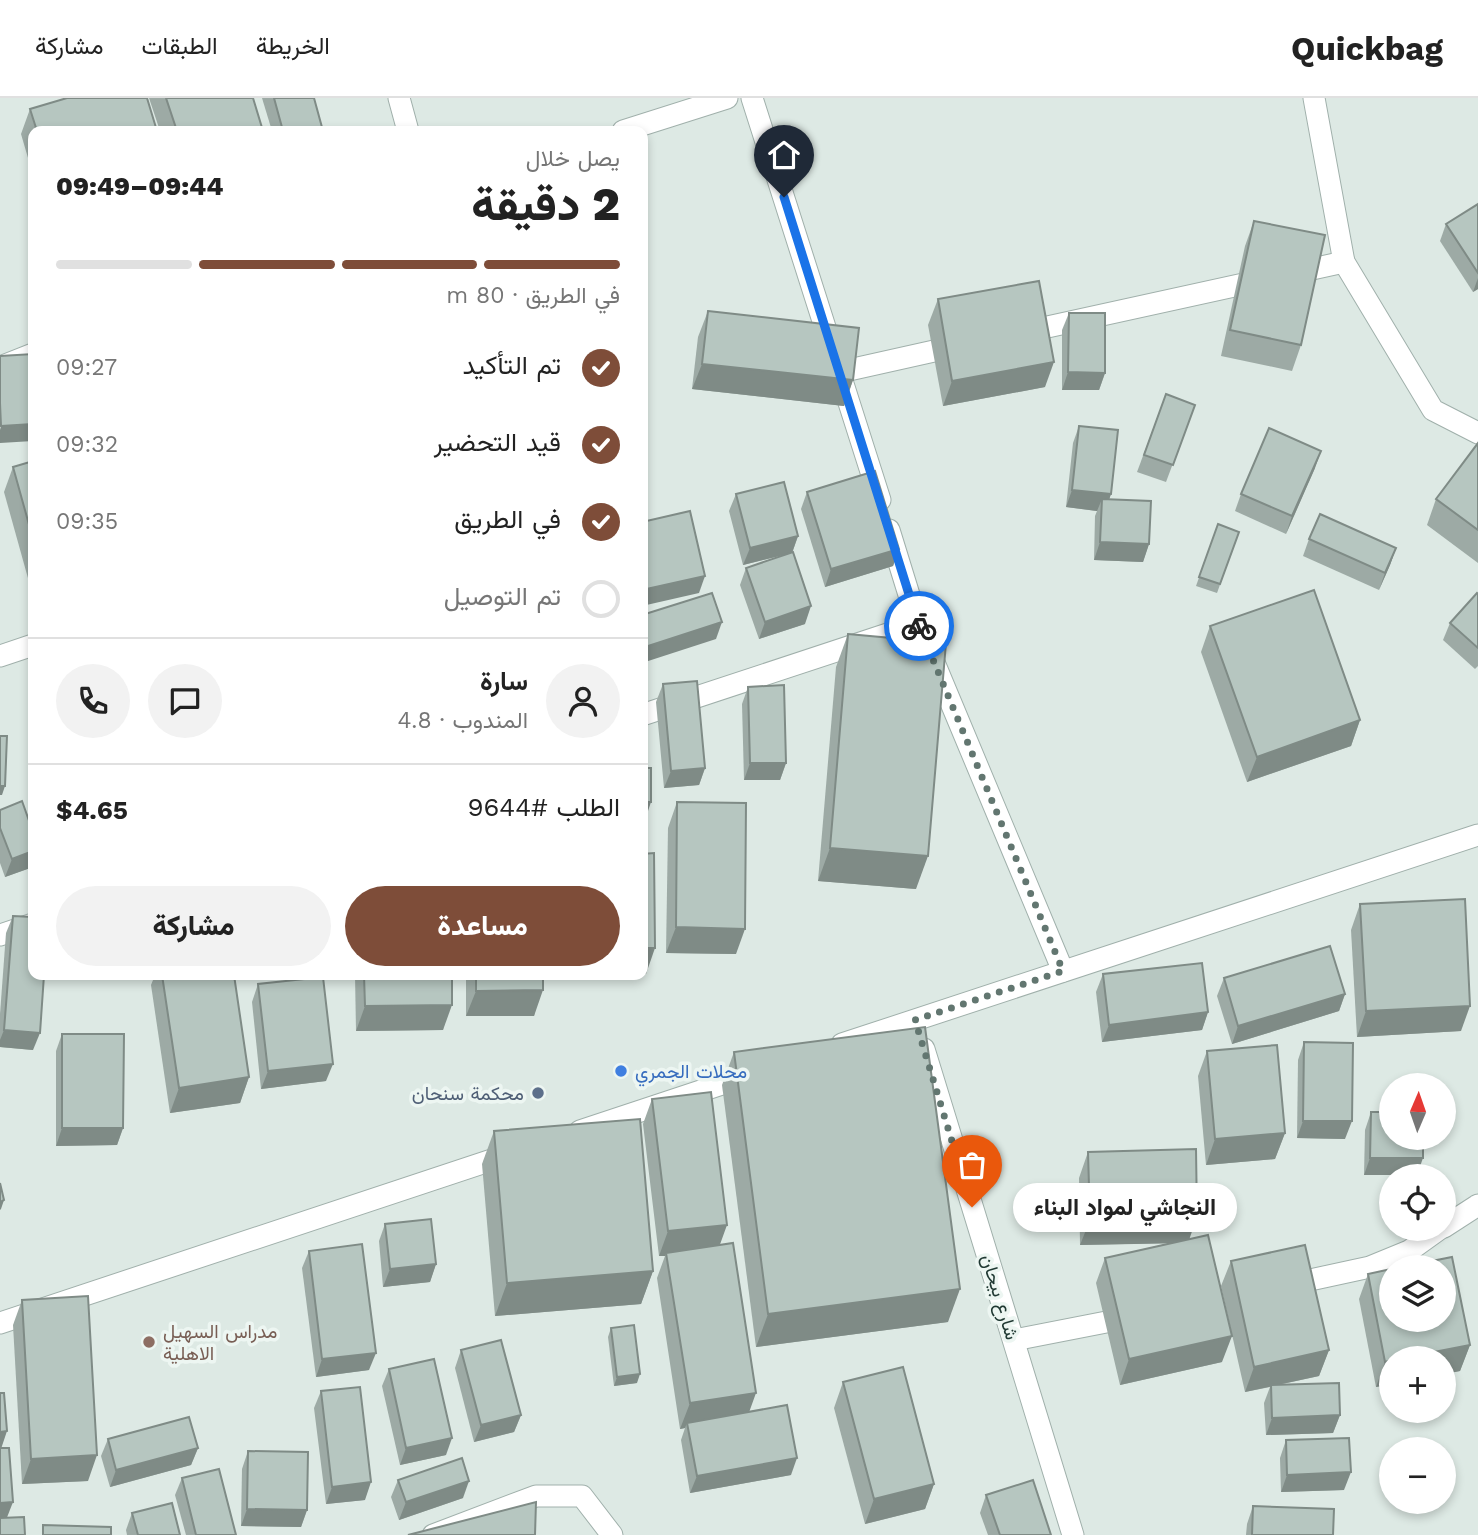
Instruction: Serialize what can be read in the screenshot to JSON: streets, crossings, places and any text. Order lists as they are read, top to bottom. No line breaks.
{"streets":{"street":["شارع بيحان"]},"places":["محلات الجمري","محكمة سنحان","النجاشي لمواد البناء","مدراس السهيل الاهلية"],"north":"top","page":{"header":"Quickbag","nav":["الخريطة","الطبقات","مشاركة"],"heading":["2 دقيقة","يصل خلال","09:44–09:49"],"panel":["سارة","المندوب · 4.8","الطلب #9644","$4.65"],"bar":"في الطريق · 80 m","list":[["تم التأكيد","09:27"],["قيد التحضير","09:32"],["في الطريق","09:35"],"تم التوصيل"],"buttons":["مساعدة","مشاركة"],"map_buttons":["+","−"],"bubble":"النجاشي لمواد البناء"}}
